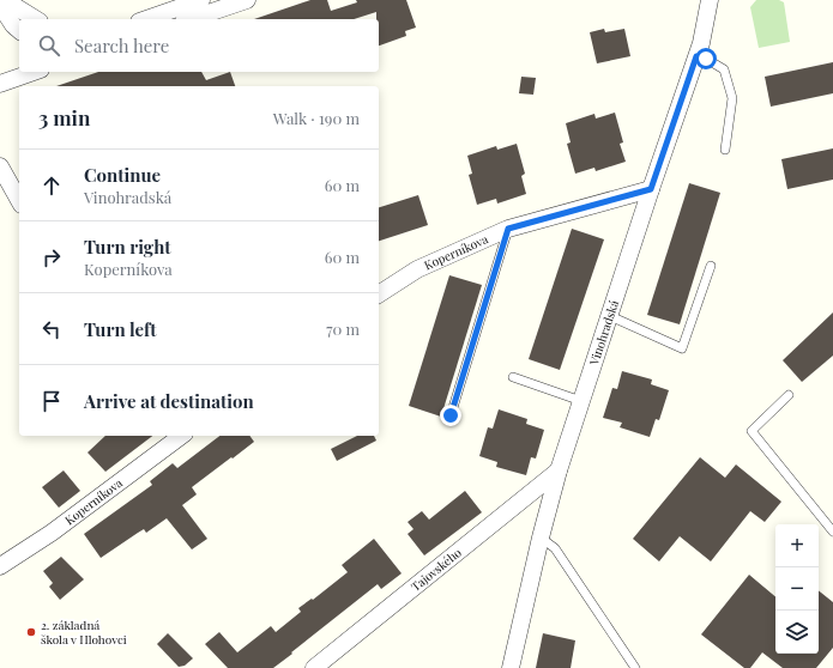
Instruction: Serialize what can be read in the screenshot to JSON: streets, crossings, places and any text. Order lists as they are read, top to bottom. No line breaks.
{"streets":{"street":["Koperníkova","Vinohradská","Tajovského"]},"crossings":[["Koperníkova","Vinohradská"],["Vinohradská","Tajovského"]],"places":["2. základná škola v Hlohovci"],"page":{"search":"Search here","heading":["3 min","Walk · 190 m"],"list":[["Continue","Vinohradská","60 m"],["Turn right","Koperníkova","60 m"],["Turn left","70 m"],"Arrive at destination"],"map_buttons":["+","−"]}}
